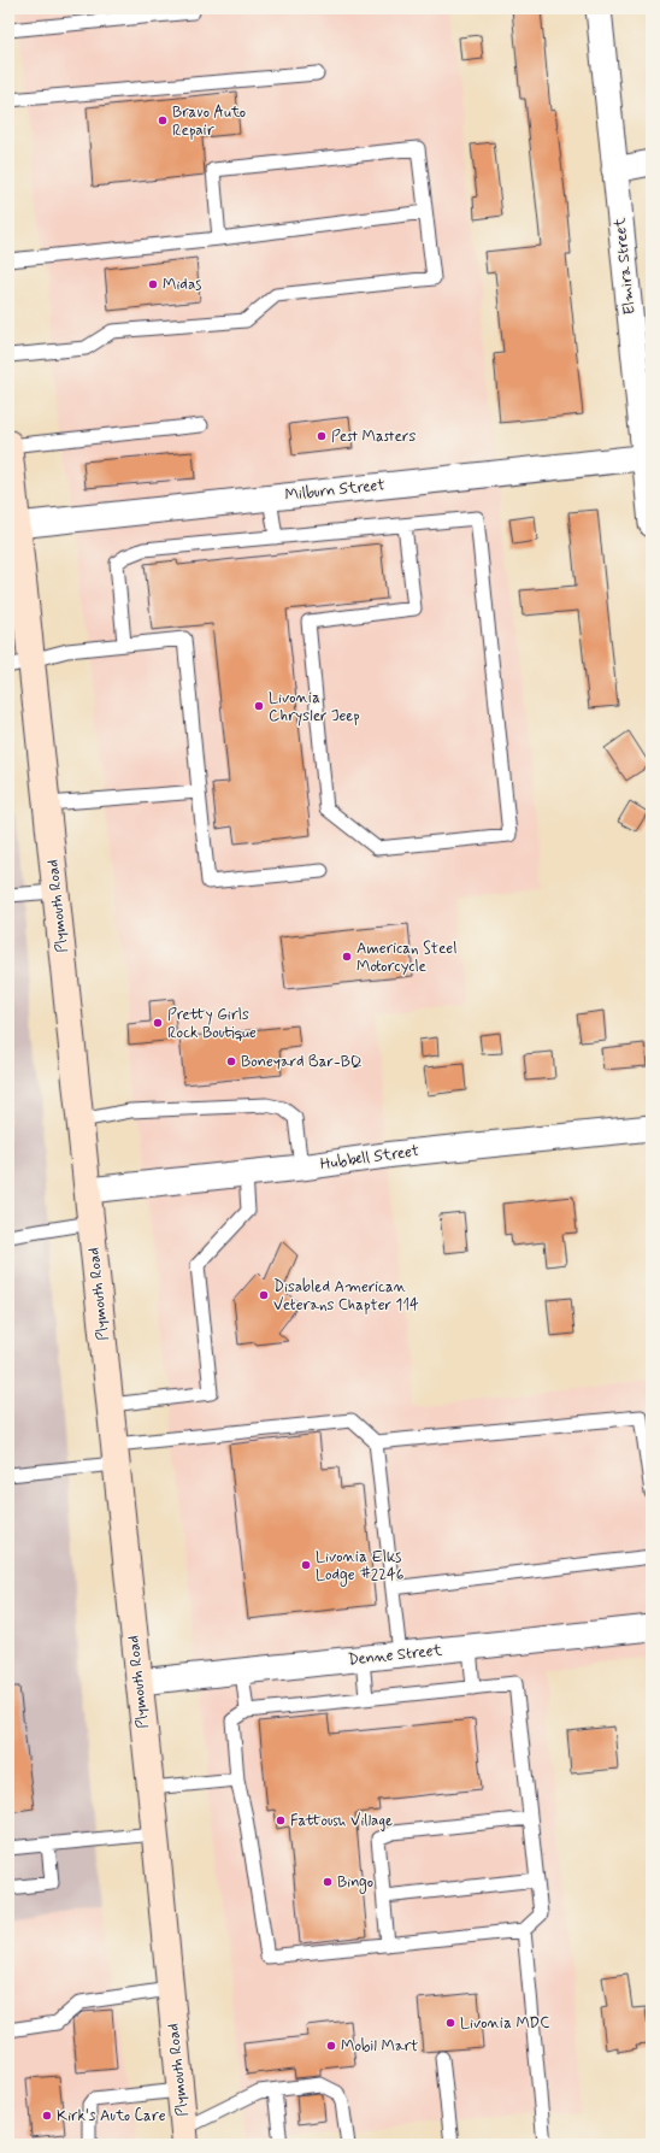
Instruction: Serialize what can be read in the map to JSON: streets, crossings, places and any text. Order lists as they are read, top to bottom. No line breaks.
{"streets":{"main road":["Plymouth Road"],"street":["Elmira Street","Milburn Street","Hubbell Street","Denne Street"]},"crossings":[["Elmira Street","Milburn Street"],["Milburn Street","Plymouth Road"],["Plymouth Road","Hubbell Street"],["Plymouth Road","Denne Street"]],"places":["Bravo Auto Repair","Midas","Pest Masters","Livonia Chrysler Jeep","American Steel Motorcycle","Pretty Girls Rock Boutique","Boneyard Bar-BQ","Disabled American Veterans Chapter 114","Livonia Elks Lodge #2246","Fattoush Village","Bingo","Livonia MDC","Mobil Mart","Kirk's Auto Care"]}
